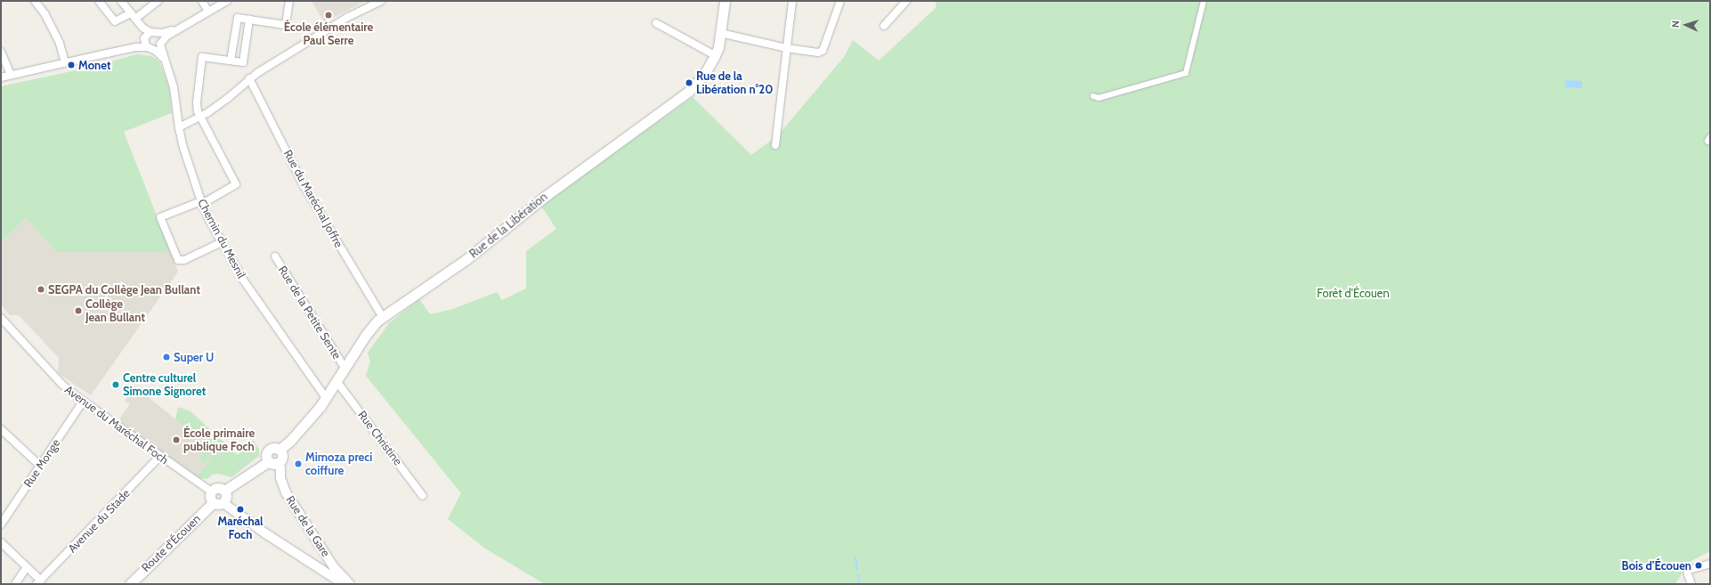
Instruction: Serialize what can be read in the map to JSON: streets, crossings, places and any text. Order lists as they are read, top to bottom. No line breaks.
{"streets":{"main road":["Rue de la Libération","Route d'Écouen"],"street":["Rue du Maréchal Joffre","Chemin du Mesnil","Rue de la Petite Sente","Avenue du Maréchal Foch","Rue Christine","Rue Monge","Avenue du Stade","Rue de la Gare"]},"crossings":[["Rue du Maréchal Joffre","Rue de la Libération"],["Rue de la Libération","Chemin du Mesnil"],["Rue de la Libération","Rue de la Petite Sente"],["Rue de la Libération","Rue Christine"],["Rue de la Libération","Rue de la Gare"],["Avenue du Maréchal Foch","Rue Monge"],["Avenue du Maréchal Foch","Avenue du Stade"],["Avenue du Maréchal Foch","Route d'Écouen"]],"parks":["Forêt d'Écouen"],"places":["École élémentaire Paul Serre","Monet","Rue de la Libération n°20","SEGPA du Collège Jean Bullant","Collège Jean Bullant","Super U","Centre culturel Simone Signoret","École primaire publique Foch","Mimoza preci coiffure","Maréchal Foch","Bois d'Écouen"],"north":"left"}
